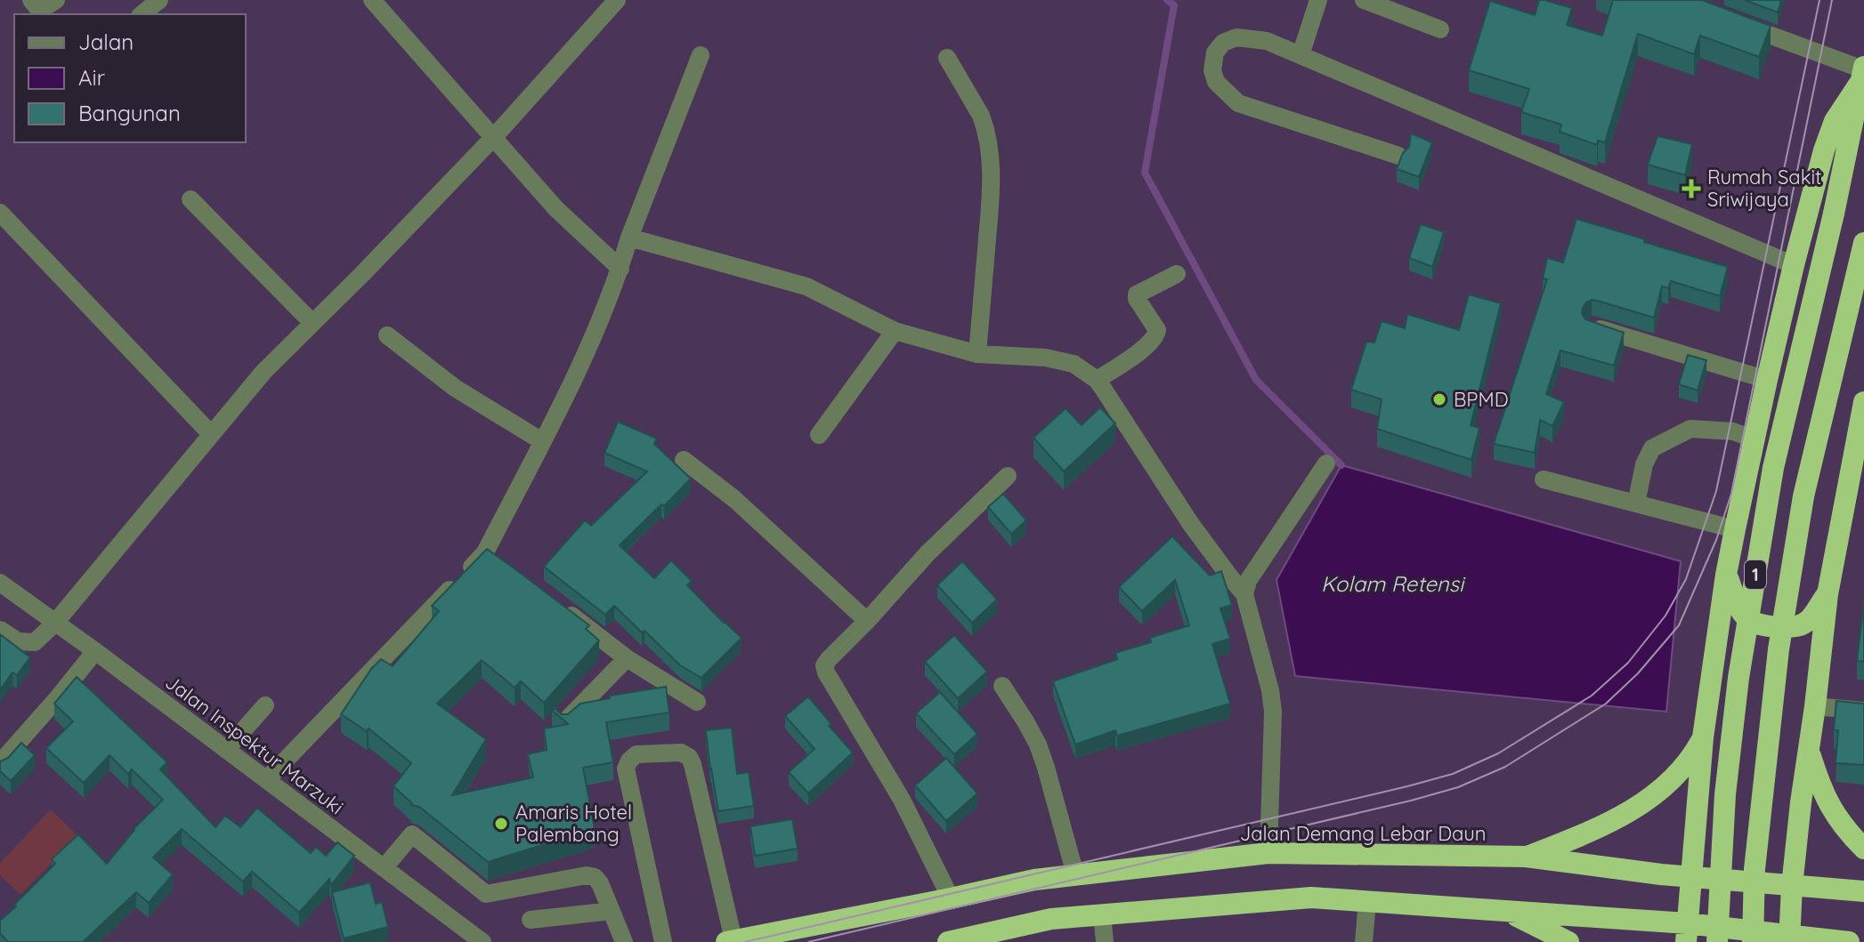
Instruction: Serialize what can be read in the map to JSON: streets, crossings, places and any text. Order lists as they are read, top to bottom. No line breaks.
{"streets":{"highway":["1","Jalan Demang Lebar Daun"],"street":["Jalan Inspektur Marzuki"]},"water":["Kolam Retensi"],"places":{"health":["Rumah Sakit Sriwijaya"],"other":["BPMD","Amaris Hotel Palembang"]},"legend":["Jalan","Air","Bangunan"]}
